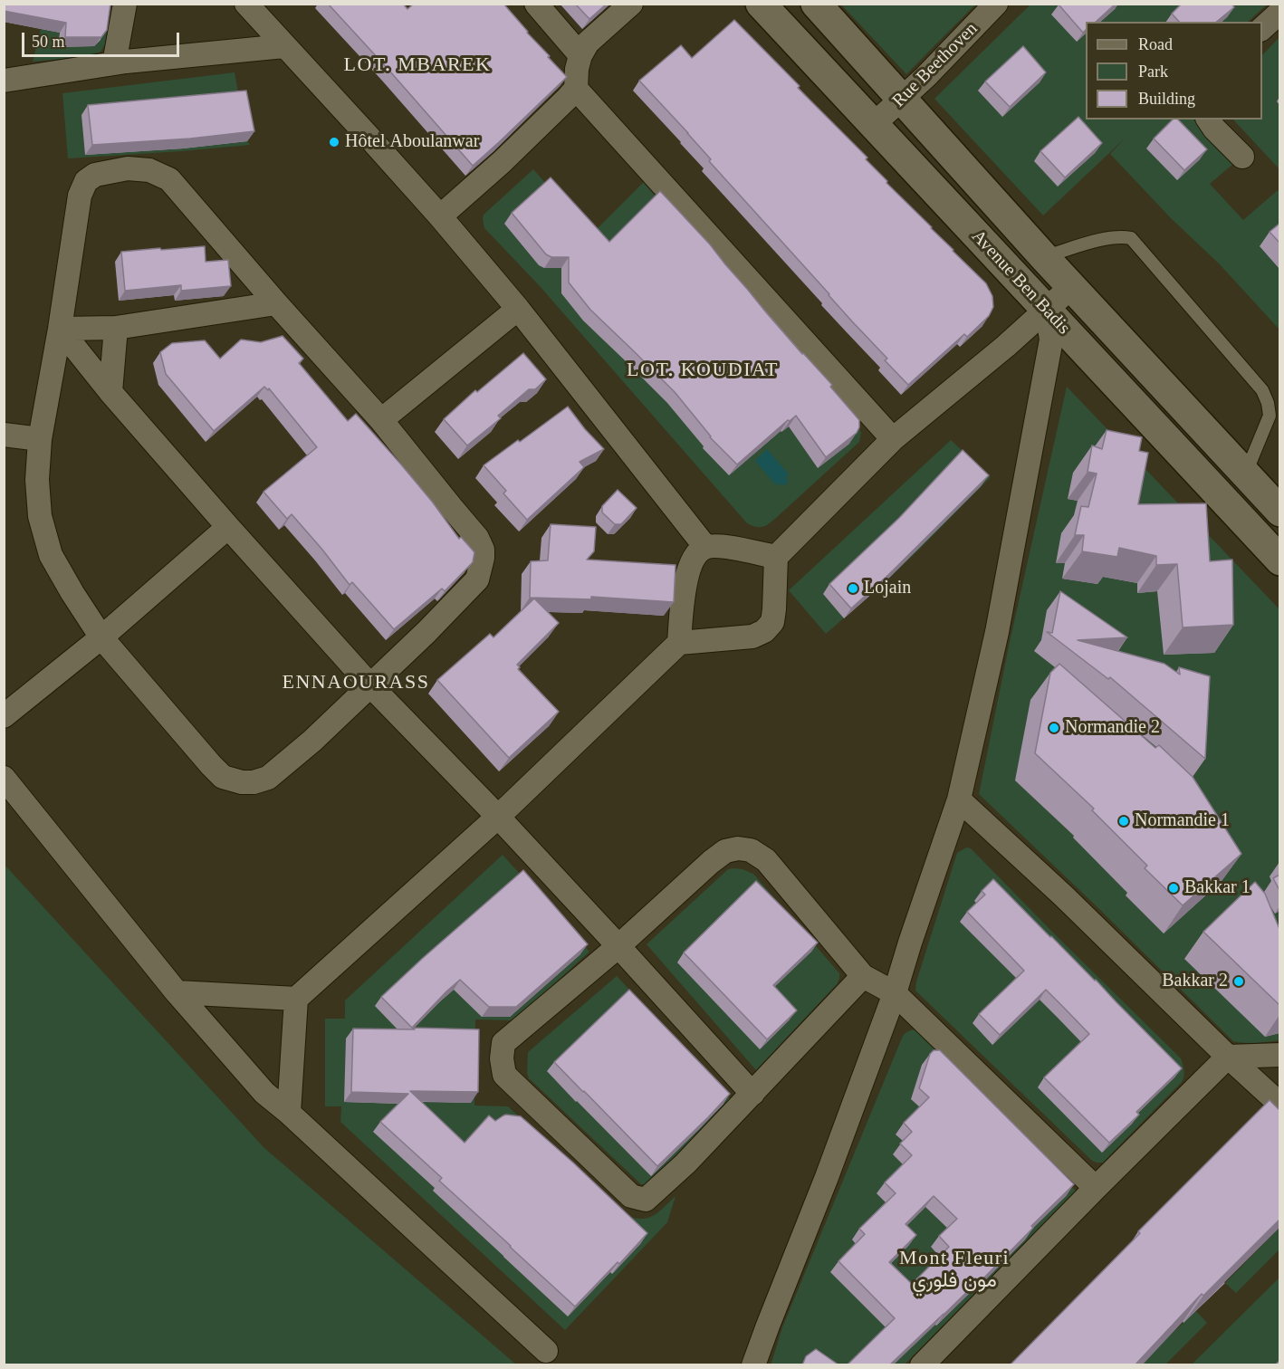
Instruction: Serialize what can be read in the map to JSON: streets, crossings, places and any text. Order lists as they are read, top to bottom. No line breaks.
{"streets":{"main road":["Avenue Ben Badis"],"street":["Rue Beethoven"]},"crossings":[["Rue Beethoven","Avenue Ben Badis"]],"districts":["LOT. MBAREK","LOT. KOUDIAT","ENNAOURASS","Mont Fleuri مون فلوري"],"places":["Hôtel Aboulanwar","Lojain","Normandie 2","Normandie 1","Bakkar 1","Bakkar 2"],"legend":["Road","Park","Building"],"scale_bar":"50 m"}
